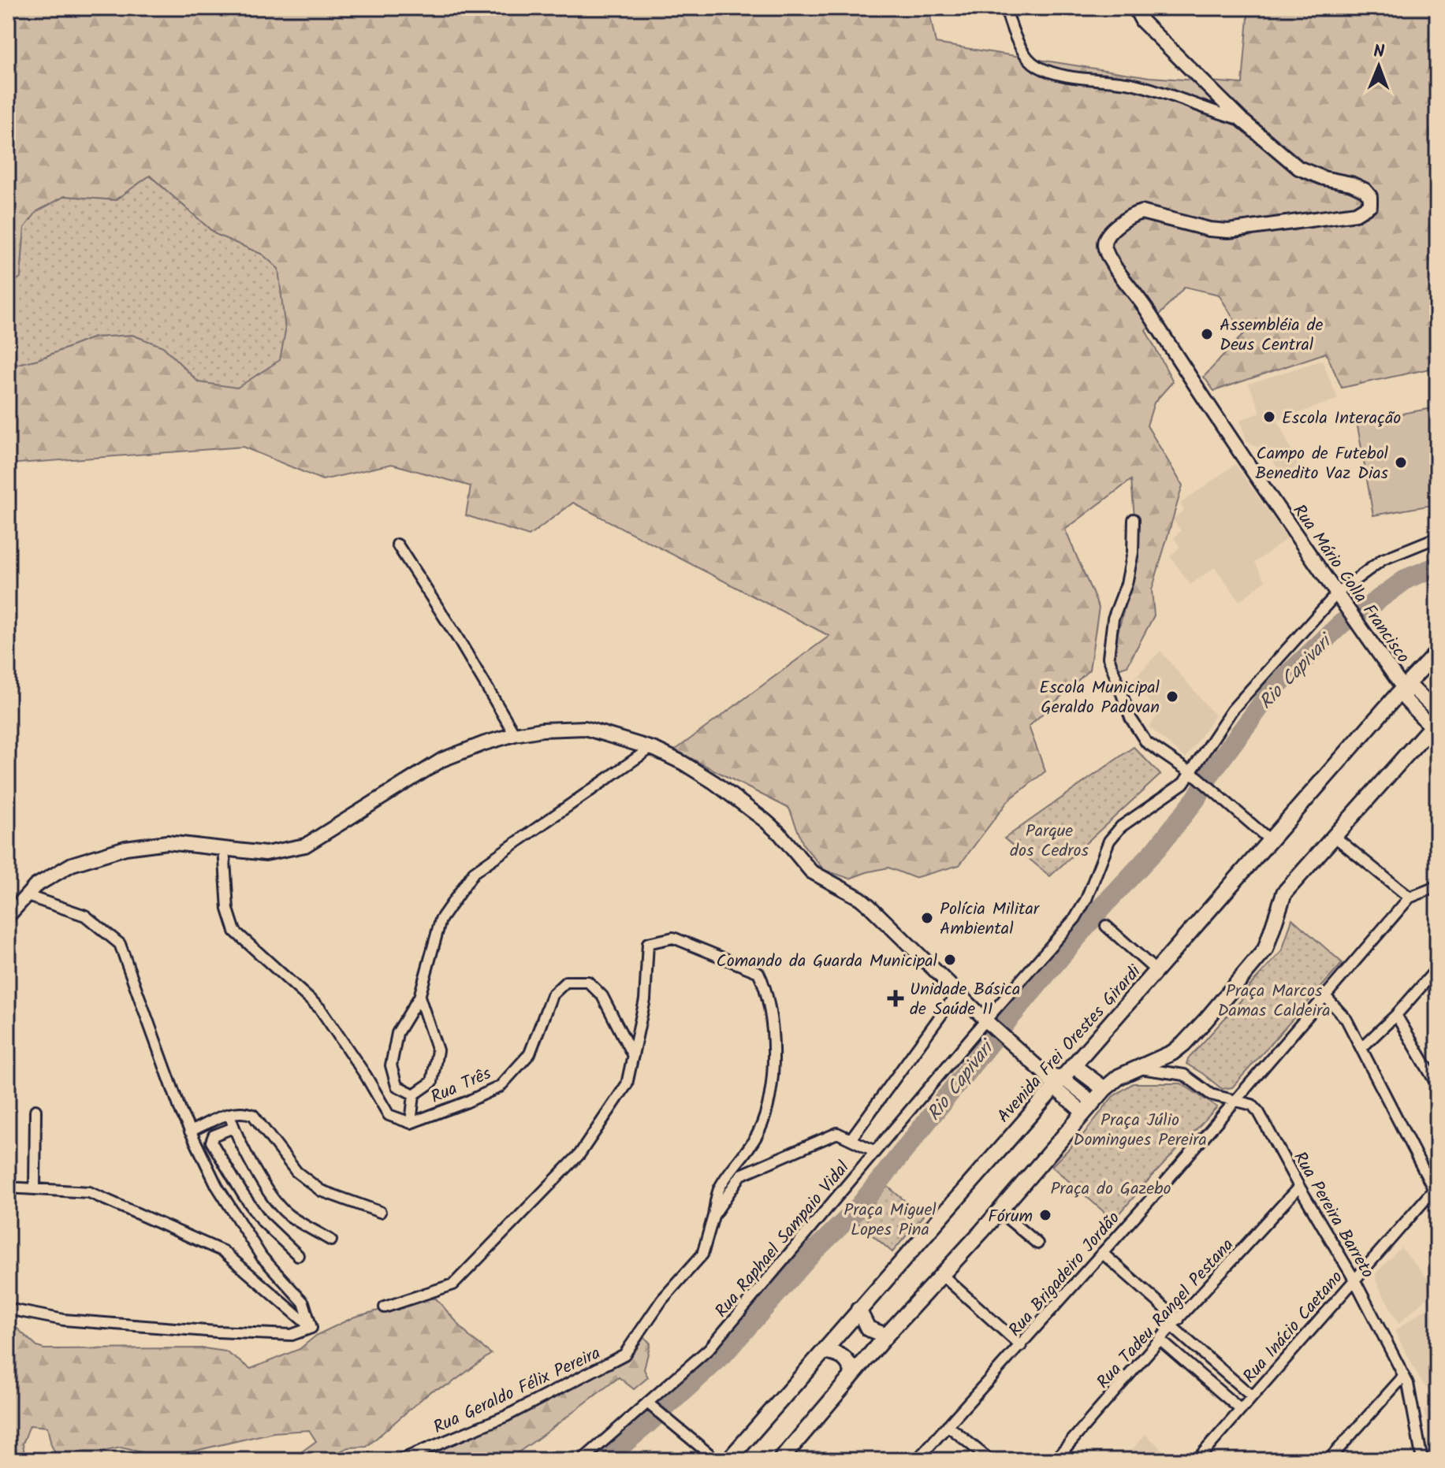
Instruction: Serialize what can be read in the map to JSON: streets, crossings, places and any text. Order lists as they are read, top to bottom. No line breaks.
{"streets":{"main road":["Avenida Frei Orestes Girardi"],"street":["Rua Mário Colla Francisco","Rua Três","Rua Pereira Barreto","Rua Raphael Sampaio Vidal","Rua Brigadeiro Jordão","Rua Tadeu Rangel Pestana","Rua Inácio Caetano","Rua Geraldo Félix Pereira"]},"crossings":[["Rua Mário Colla Francisco","Avenida Frei Orestes Girardi"],["Rua Mário Colla Francisco","Rua Raphael Sampaio Vidal"],["Rua Pereira Barreto","Rua Brigadeiro Jordão"],["Rua Pereira Barreto","Rua Tadeu Rangel Pestana"],["Rua Pereira Barreto","Rua Inácio Caetano"],["Rua Raphael Sampaio Vidal","Rua Geraldo Félix Pereira"]],"water":["Rio Capivari"],"parks":["Parque dos Cedros","Praça Marcos Damas Caldeira","Praça Júlio Domingues Pereira","Praça do Gazebo","Praça Miguel Lopes Pina"],"places":{"other":["Assembléia de Deus Central","Escola Interação","Campo de Futebol Benedito Vaz Dias","Escola Municipal Geraldo Padovan","Polícia Militar Ambiental","Comando da Guarda Municipal","Fórum"],"health":["Unidade Básica de Saúde 11"]},"north":"top"}
